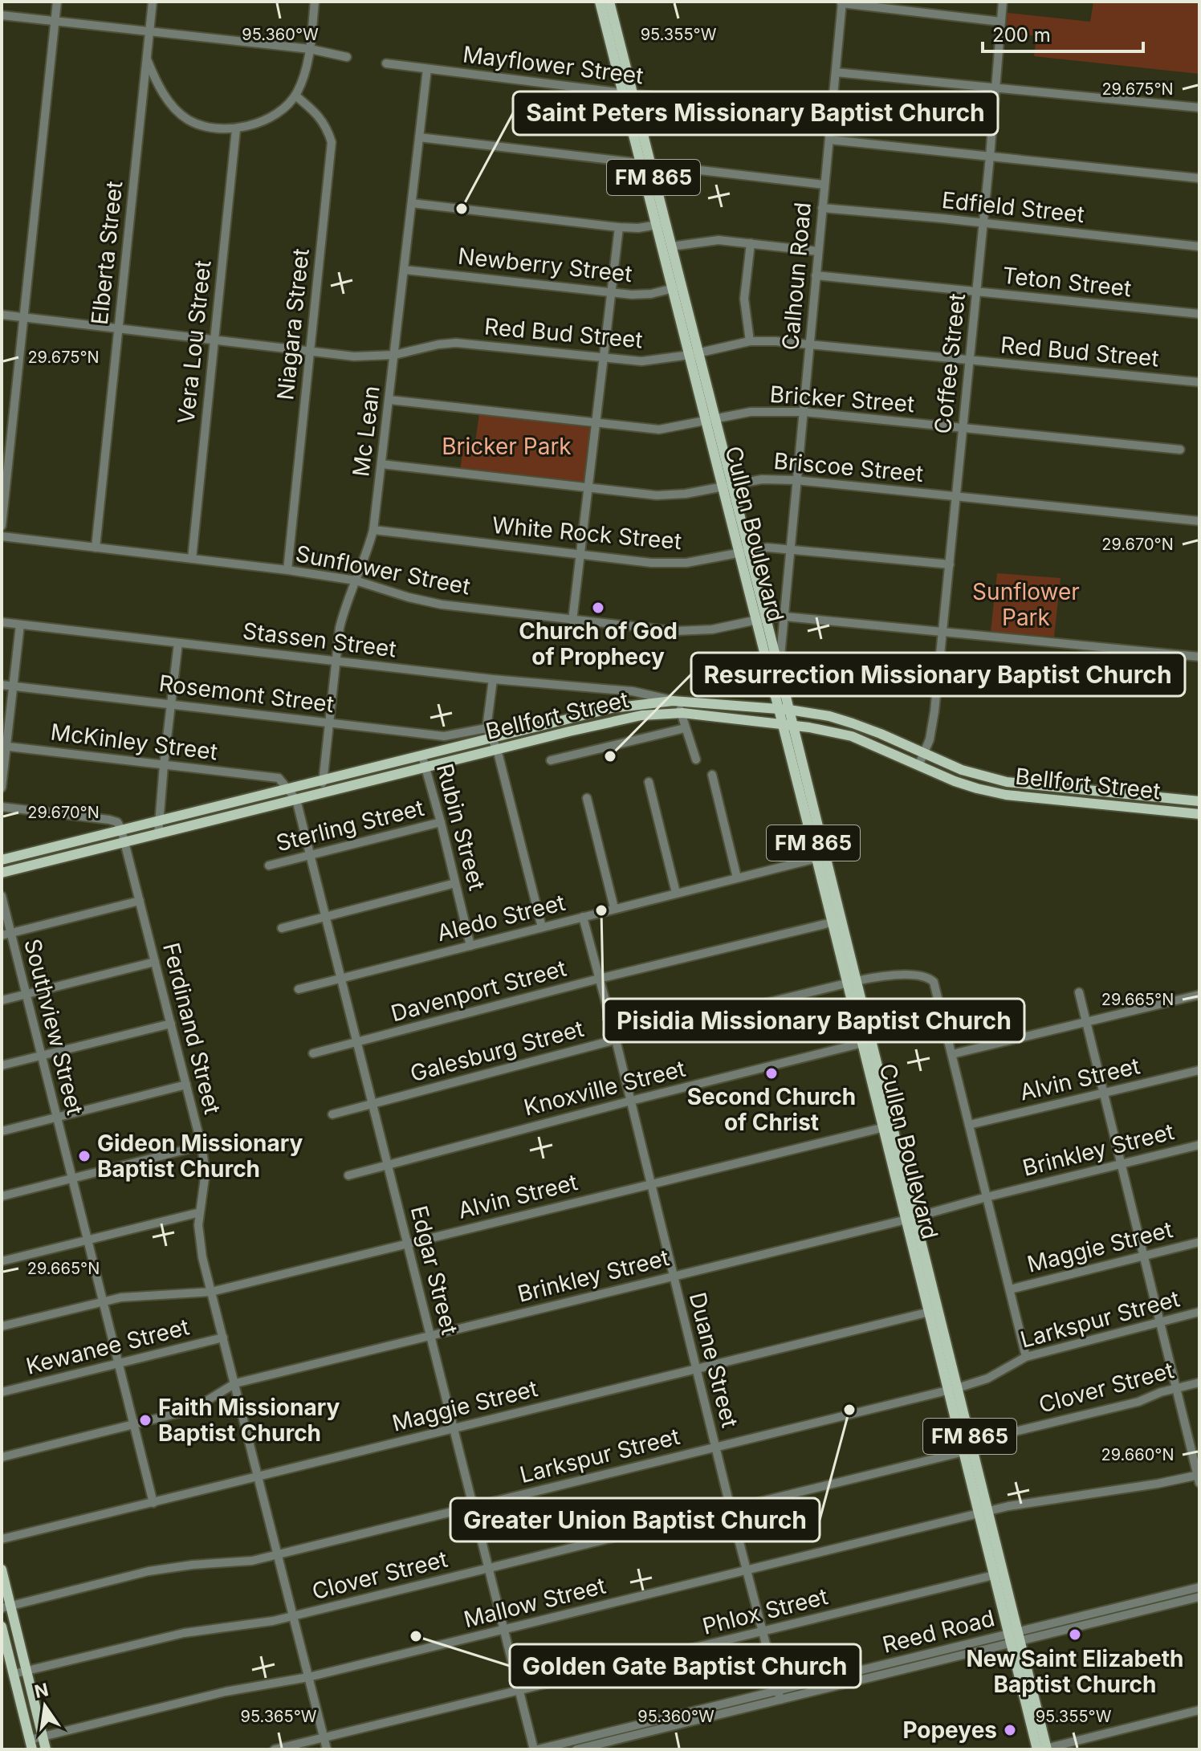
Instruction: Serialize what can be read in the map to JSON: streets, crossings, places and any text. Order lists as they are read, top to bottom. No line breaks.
{"streets":{"main road":["FM 865","Cullen Boulevard","Bellfort Street"],"street":["Mayflower Street","Edfield Street","Elberta Street","Newberry Street","Calhoun Road","Teton Street","Niagara Street","Red Bud Street","Vera Lou Street","Coffee Street","Bricker Street","Mc Lean","Briscoe Street","White Rock Street","Sunflower Street","Stassen Street","Rosemont Street","McKinley Street","Sterling Street","Rubin Street","Aledo Street","Davenport Street","Southview Street","Ferdinand Street","Galesburg Street","Alvin Street","Knoxville Street","Brinkley Street","Maggie Street","Edgar Street","Larkspur Street","Kewanee Street","Duane Street","Clover Street","Mallow Street","Phlox Street","Reed Road"]},"crossings":[["Mayflower Street","Calhoun Road"],["Mayflower Street","Mc Lean"],["Mayflower Street","Cullen Boulevard"],["Edfield Street","Calhoun Road"],["Edfield Street","Coffee Street"],["Elberta Street","Red Bud Street"],["Elberta Street","Sunflower Street"],["Newberry Street","Mc Lean"],["Newberry Street","Cullen Boulevard"],["Calhoun Road","Teton Street"],["Calhoun Road","Red Bud Street"],["Calhoun Road","Bricker Street"],["Calhoun Road","Briscoe Street"],["Calhoun Road","White Rock Street"],["Calhoun Road","Cullen Boulevard"],["Calhoun Road","Sunflower Street"],["Teton Street","Coffee Street"],["Niagara Street","Red Bud Street"],["Niagara Street","Sunflower Street"],["Red Bud Street","Vera Lou Street"],["Red Bud Street","Coffee Street"],["Red Bud Street","Mc Lean"],["Red Bud Street","Cullen Boulevard"],["Vera Lou Street","Sunflower Street"],["Coffee Street","Bricker Street"],["Coffee Street","Briscoe Street"],["Coffee Street","White Rock Street"],["Coffee Street","Bellfort Street"],["Bricker Street","Mc Lean"],["Bricker Street","Cullen Boulevard"],["Mc Lean","Briscoe Street"],["Mc Lean","White Rock Street"],["Mc Lean","Sunflower Street"],["Mc Lean","Stassen Street"],["Mc Lean","Rosemont Street"],["Mc Lean","Bellfort Street"],["Briscoe Street","Cullen Boulevard"],["White Rock Street","Cullen Boulevard"],["Cullen Boulevard","Sunflower Street"],["Cullen Boulevard","Bellfort Street"],["Cullen Boulevard","Aledo Street"],["Cullen Boulevard","Davenport Street"],["Cullen Boulevard","Galesburg Street"],["Cullen Boulevard","Alvin Street"],["Cullen Boulevard","Knoxville Street"],["Cullen Boulevard","Brinkley Street"],["Cullen Boulevard","Maggie Street"],["Cullen Boulevard","Larkspur Street"],["Cullen Boulevard","Clover Street"],["Cullen Boulevard","Mallow Street"],["Cullen Boulevard","Phlox Street"],["Cullen Boulevard","Reed Road"],["Stassen Street","Bellfort Street"],["Bellfort Street","McKinley Street"],["Bellfort Street","Rubin Street"],["Bellfort Street","Ferdinand Street"],["Bellfort Street","Edgar Street"],["Sterling Street","Rubin Street"],["Sterling Street","Edgar Street"],["Rubin Street","Aledo Street"],["Aledo Street","Edgar Street"],["Aledo Street","Duane Street"],["Davenport Street","Edgar Street"],["Davenport Street","Duane Street"],["Southview Street","Alvin Street"],["Southview Street","Brinkley Street"],["Southview Street","Maggie Street"],["Southview Street","Kewanee Street"],["Ferdinand Street","Alvin Street"],["Ferdinand Street","Brinkley Street"],["Ferdinand Street","Maggie Street"],["Ferdinand Street","Larkspur Street"],["Ferdinand Street","Kewanee Street"],["Ferdinand Street","Clover Street"],["Ferdinand Street","Mallow Street"],["Ferdinand Street","Phlox Street"],["Galesburg Street","Edgar Street"],["Galesburg Street","Duane Street"],["Alvin Street","Edgar Street"],["Alvin Street","Duane Street"],["Knoxville Street","Edgar Street"],["Knoxville Street","Duane Street"],["Brinkley Street","Edgar Street"],["Brinkley Street","Duane Street"],["Maggie Street","Edgar Street"],["Maggie Street","Duane Street"],["Edgar Street","Larkspur Street"],["Edgar Street","Clover Street"],["Edgar Street","Mallow Street"],["Edgar Street","Phlox Street"],["Edgar Street","Reed Road"],["Larkspur Street","Duane Street"],["Duane Street","Clover Street"],["Duane Street","Mallow Street"],["Duane Street","Phlox Street"],["Duane Street","Reed Road"]],"parks":["Bricker Park","Sunflower Park"],"places":["Saint Peters Missionary Baptist Church","Church of God of Prophecy","Resurrection Missionary Baptist Church","Pisidia Missionary Baptist Church","Second Church of Christ","Gideon Missionary Baptist Church","Greater Union Baptist Church","Faith Missionary Baptist Church","New Saint Elizabeth Baptist Church","Golden Gate Baptist Church","Popeyes"],"scale_bar":"200 m","north":"top","coordinates":["95.360°W","95.355°W","29.675°N","29.670°N","29.665°N","29.660°N","95.365°W"]}
